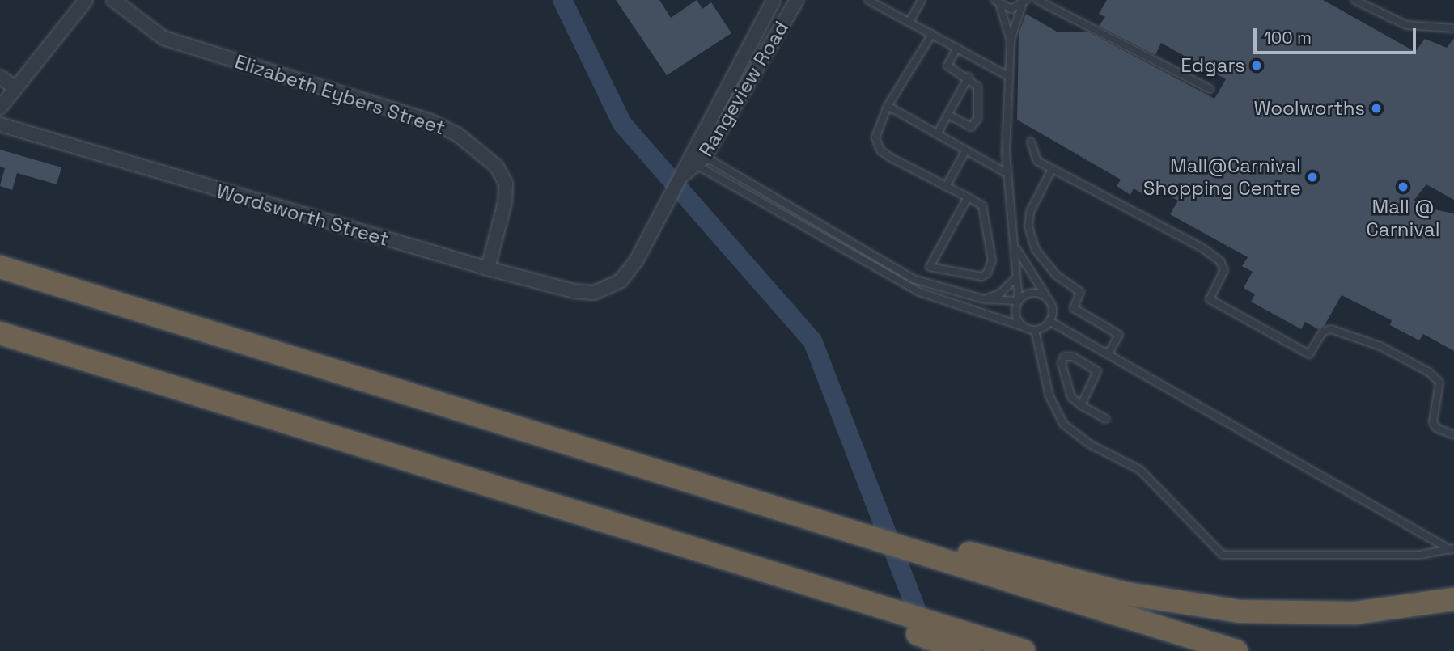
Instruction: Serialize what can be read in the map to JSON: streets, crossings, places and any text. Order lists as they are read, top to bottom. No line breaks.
{"streets":{"street":["Rangeview Road","Elizabeth Eybers Street","Wordsworth Street"]},"crossings":[["Rangeview Road","Wordsworth Street"],["Elizabeth Eybers Street","Wordsworth Street"]],"places":["Edgars","Woolworths","Mall@Carnival Shopping Centre","Mall @ Carnival"],"scale_bar":"100 m"}
